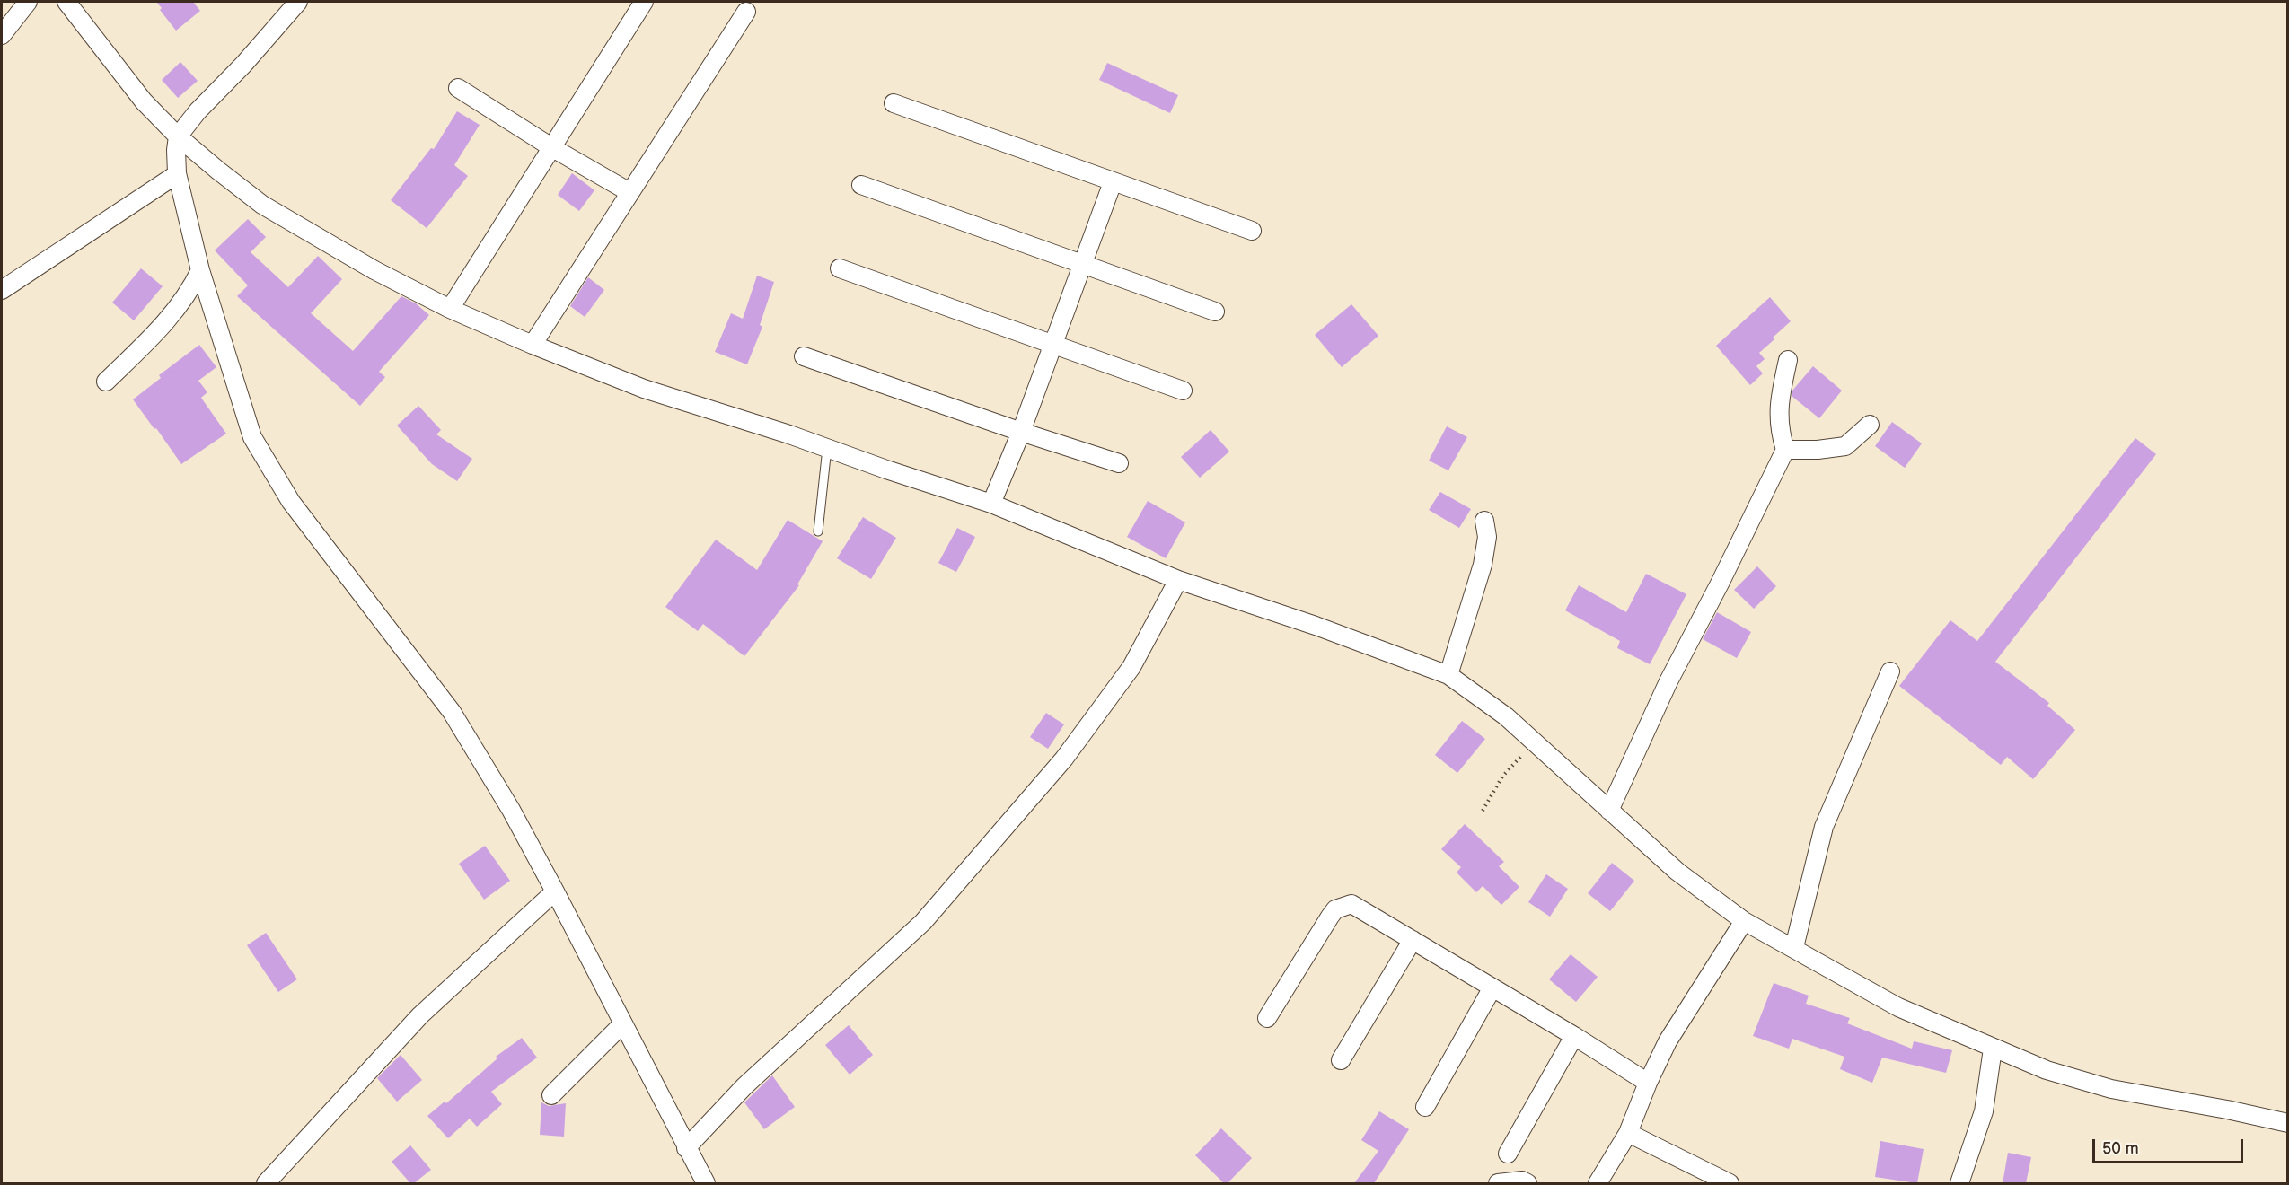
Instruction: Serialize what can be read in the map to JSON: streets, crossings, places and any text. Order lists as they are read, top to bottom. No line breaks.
{"scale_bar":"50 m"}
